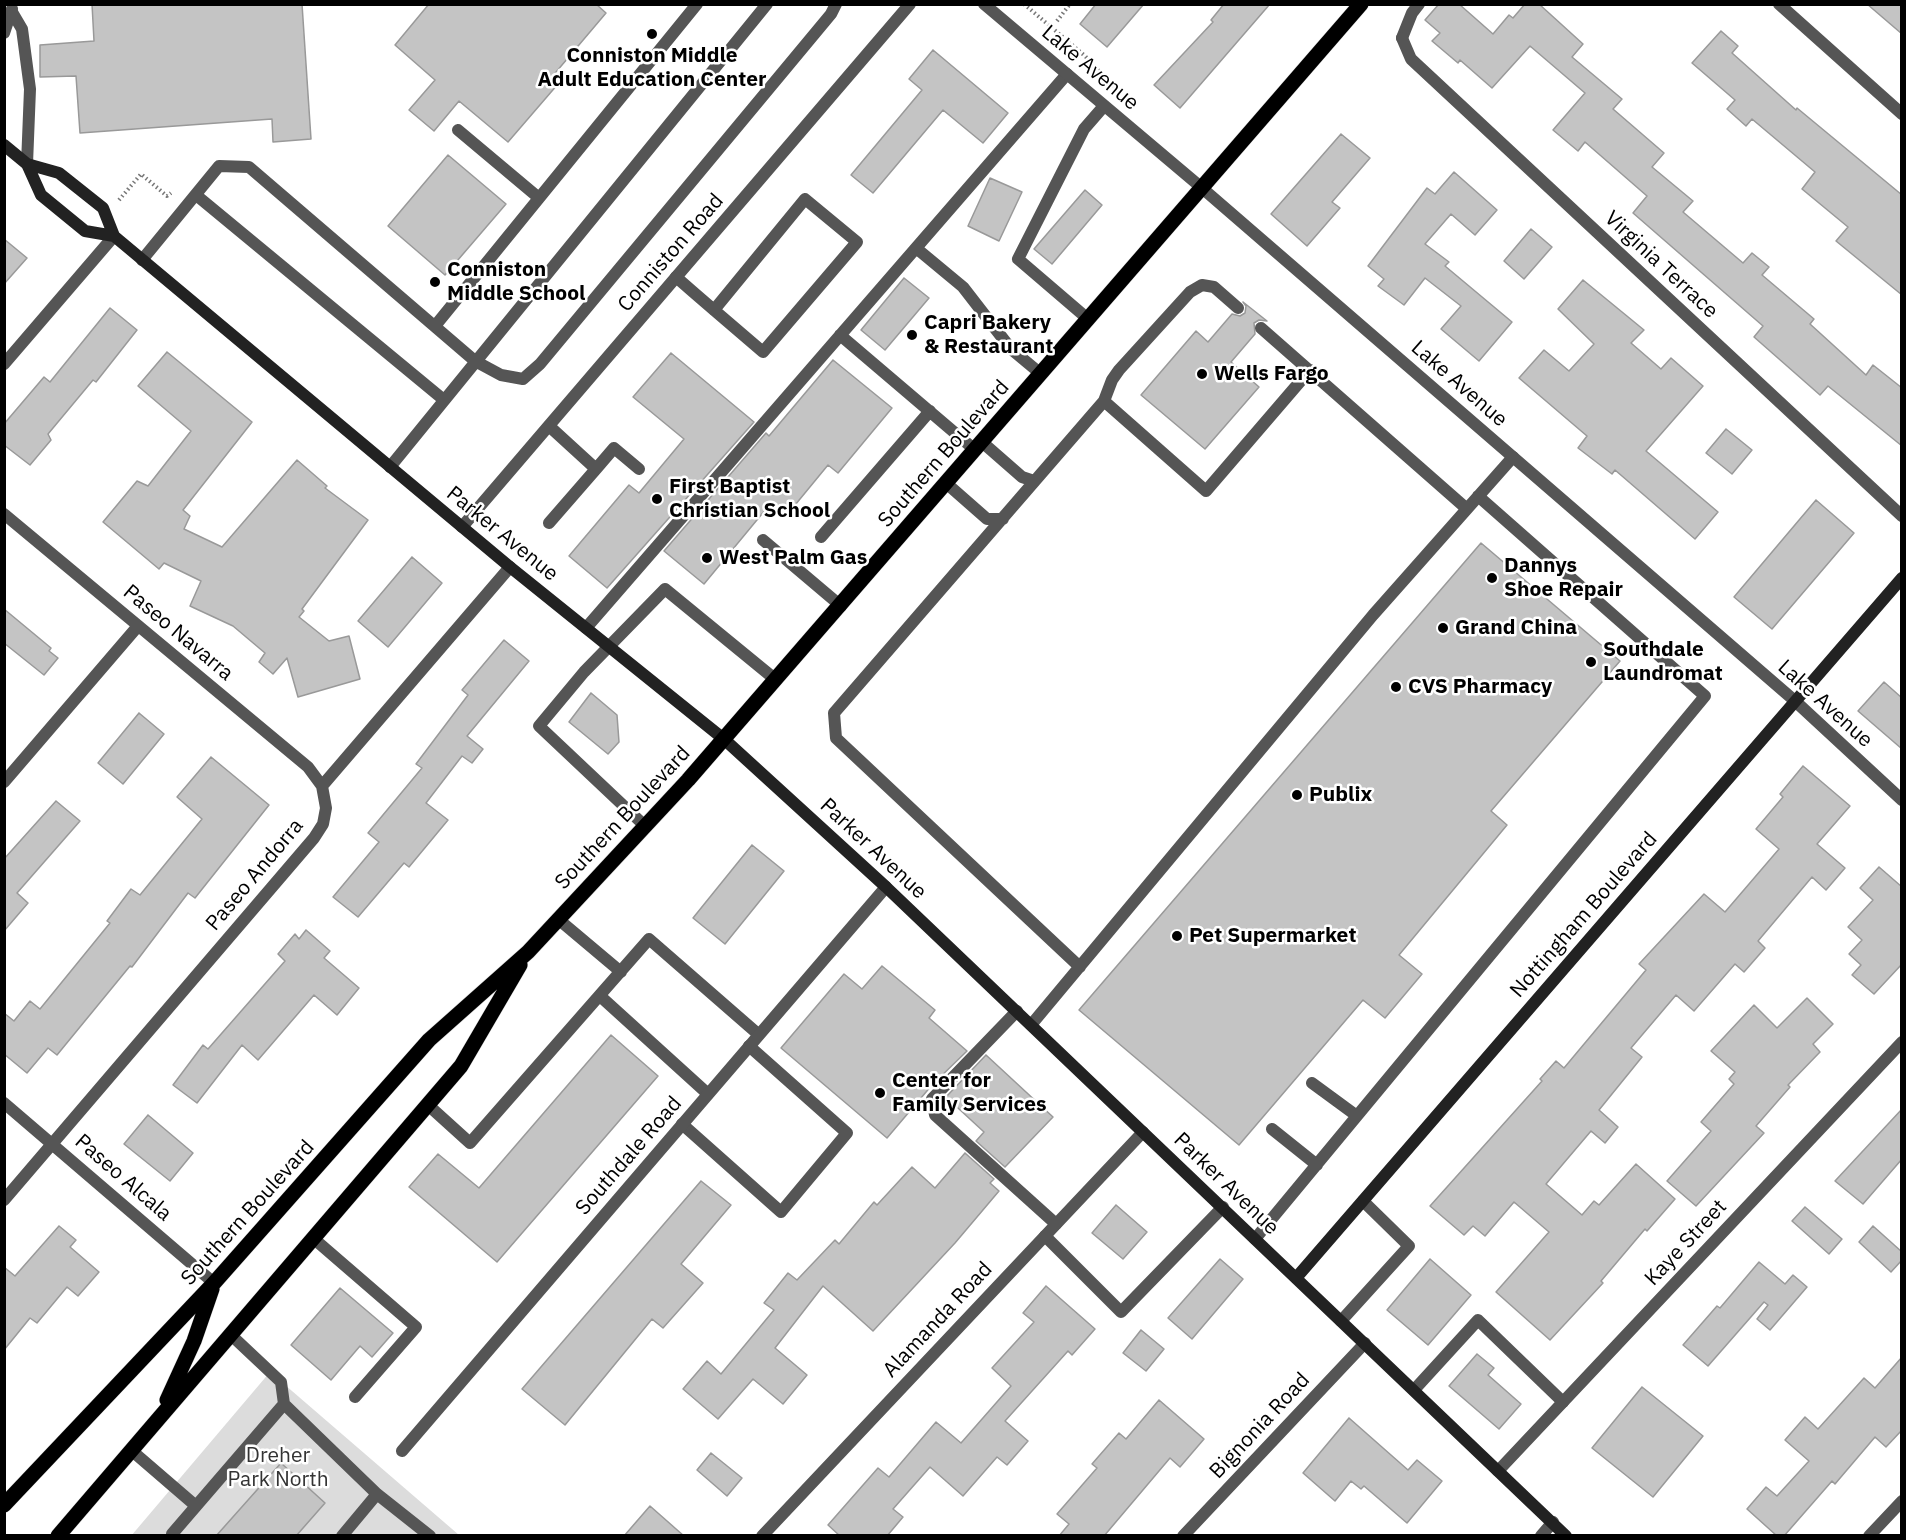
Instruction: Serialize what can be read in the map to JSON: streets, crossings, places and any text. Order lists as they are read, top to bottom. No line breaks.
{"streets":{"main road":["Southern Boulevard"],"street":["Lake Avenue","Conniston Road","Virginia Terrace","Parker Avenue","Paseo Navarra","Paseo Andorra","Nottingham Boulevard","Southdale Road","Paseo Alcala","Kaye Street","Alamanda Road","Bignonia Road"]},"crossings":[["Lake Avenue","Southern Boulevard"],["Lake Avenue","Nottingham Boulevard"],["Conniston Road","Parker Avenue"],["Southern Boulevard","Parker Avenue"],["Southern Boulevard","Paseo Alcala"],["Parker Avenue","Nottingham Boulevard"],["Parker Avenue","Southdale Road"],["Parker Avenue","Kaye Street"],["Parker Avenue","Alamanda Road"],["Parker Avenue","Bignonia Road"],["Paseo Navarra","Paseo Andorra"],["Paseo Andorra","Paseo Alcala"]],"parks":["Dreher Park North"],"places":["Conniston Middle Adult Education Center","Conniston Middle School","Capri Bakery & Restaurant","Wells Fargo","First Baptist Christian School","West Palm Gas","Dannys Shoe Repair","Grand China","Southdale Laundromat","CVS Pharmacy","Publix","Pet Supermarket","Center for Family Services"]}
